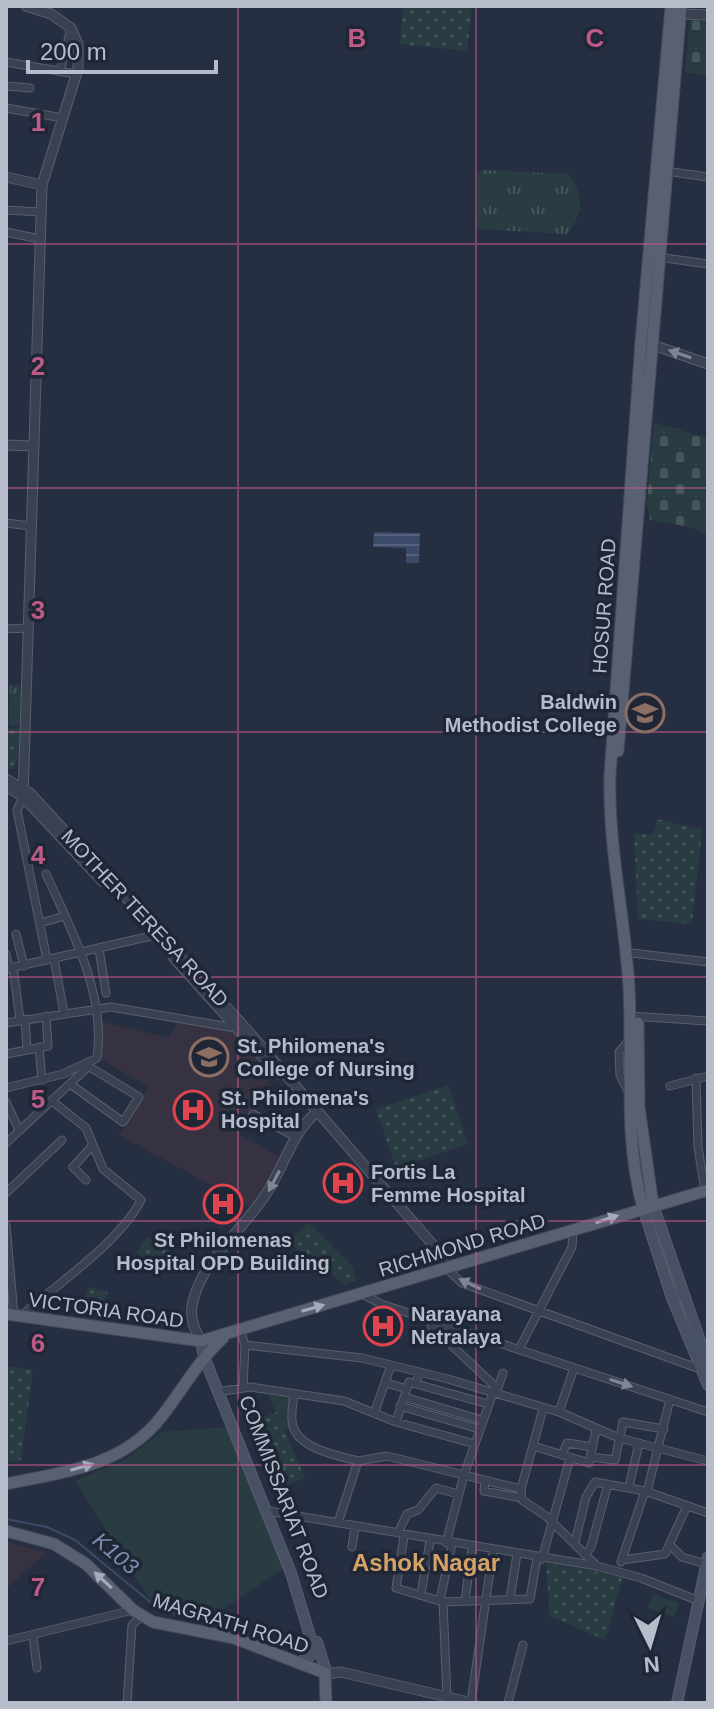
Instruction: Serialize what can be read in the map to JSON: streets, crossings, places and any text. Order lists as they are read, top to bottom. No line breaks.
{"streets":{"main road":["HOSUR ROAD","RICHMOND ROAD","VICTORIA ROAD","COMMISSARIAT ROAD","MAGRATH ROAD"],"street":["MOTHER TERESA ROAD"]},"crossings":[["HOSUR ROAD","RICHMOND ROAD"],["MOTHER TERESA ROAD","RICHMOND ROAD"],["RICHMOND ROAD","VICTORIA ROAD"],["RICHMOND ROAD","COMMISSARIAT ROAD"],["VICTORIA ROAD","COMMISSARIAT ROAD"],["COMMISSARIAT ROAD","MAGRATH ROAD"]],"one_way":["RICHMOND ROAD"],"districts":["Ashok Nagar"],"water":["K103"],"places":{"school or university":["Baldwin Methodist College","St. Philomena's College of Nursing"],"hospital":["St. Philomena's Hospital","Fortis La Femme Hospital","St Philomenas Hospital OPD Building","Narayana Netralaya"]},"scale_bar":"200 m","north":"bottom","grid":{"columns":["B","C"],"rows":["1","2","3","4","5","6","7"]}}
